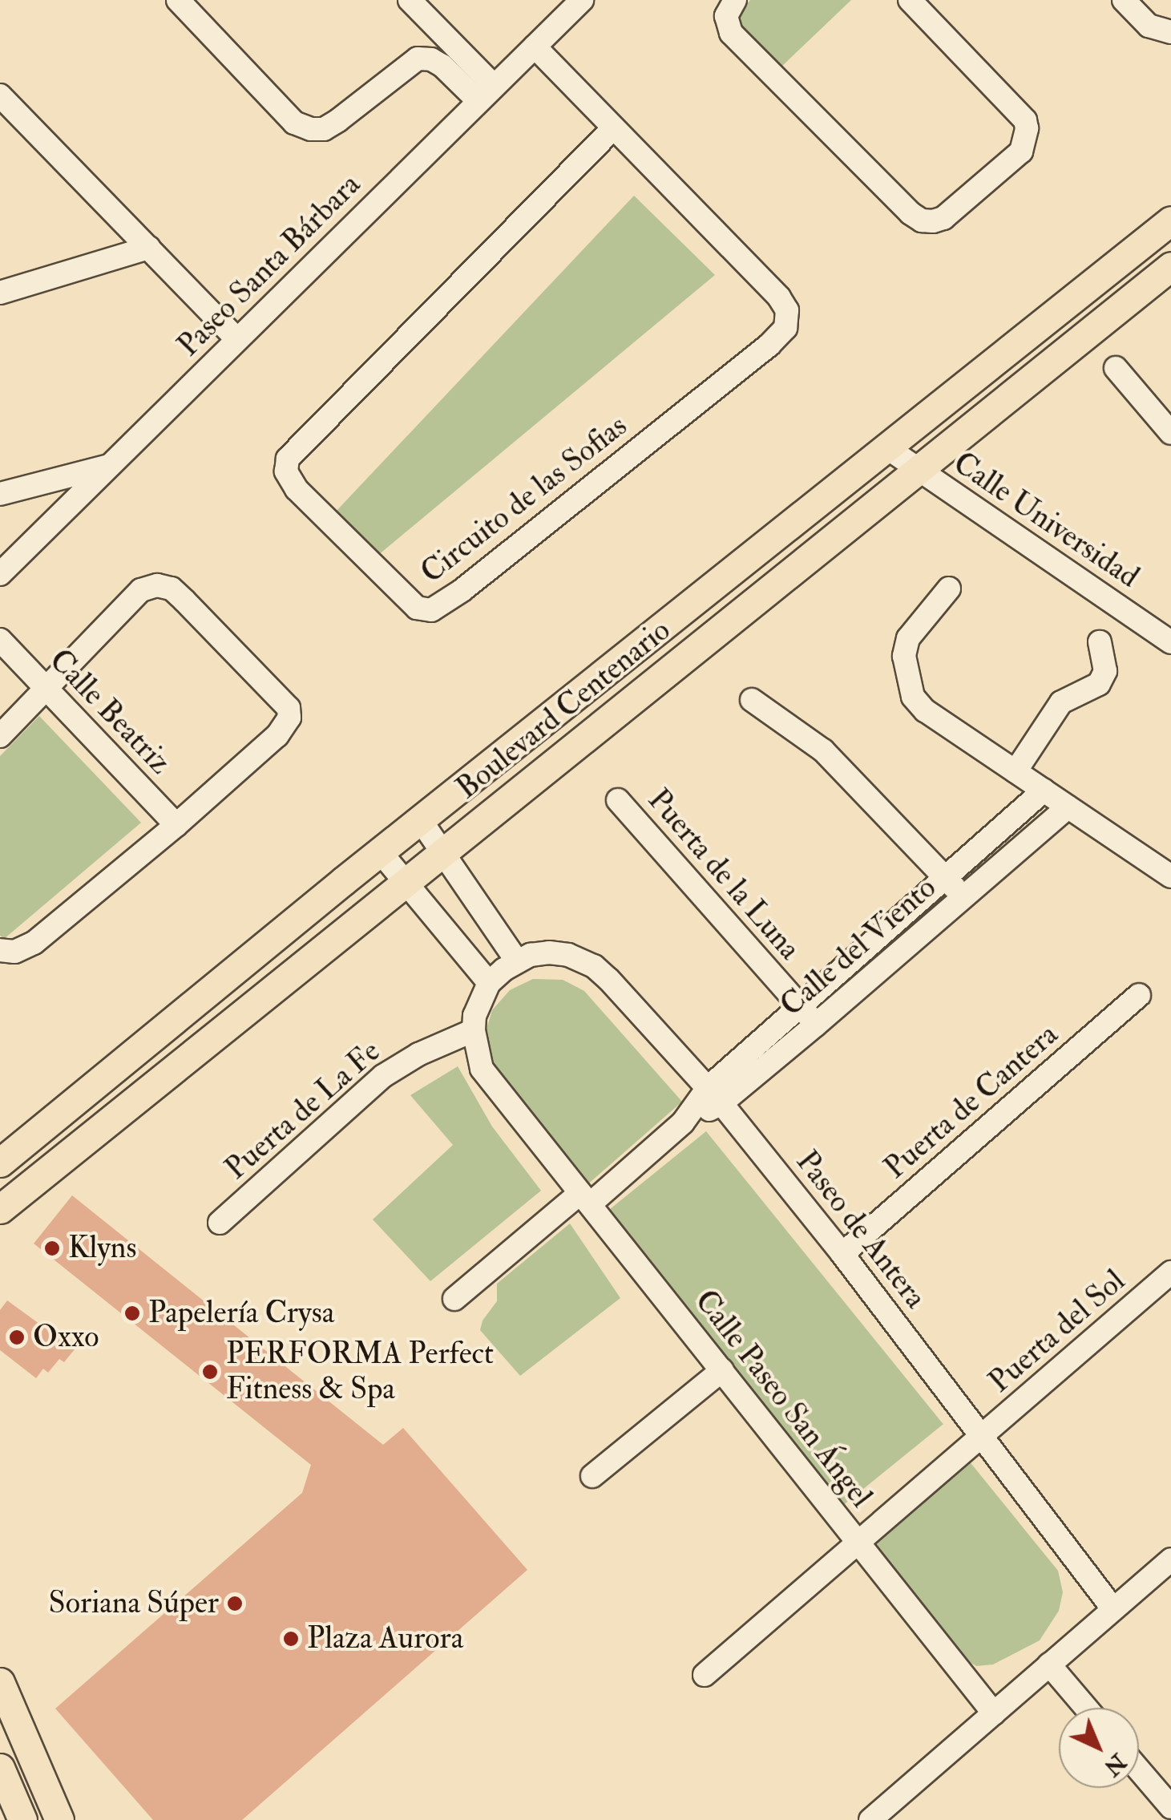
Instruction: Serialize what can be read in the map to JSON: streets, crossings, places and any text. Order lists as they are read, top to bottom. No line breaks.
{"streets":{"main road":["Boulevard Centenario"],"street":["Paseo Santa Bárbara","Circuito de las Sofias","Calle Universidad","Calle Beatriz","Puerta de la Luna","Calle del Viento","Puerta de Cantera","Puerta de La Fe","Paseo de Antera","Puerta del Sol","Calle Paseo San Ángel"]},"crossings":[["Paseo Santa Bárbara","Circuito de las Sofias"],["Calle Universidad","Boulevard Centenario"],["Puerta de la Luna","Calle del Viento"],["Calle del Viento","Paseo de Antera"],["Calle del Viento","Calle Paseo San Ángel"],["Puerta de Cantera","Paseo de Antera"],["Puerta de La Fe","Calle Paseo San Ángel"],["Paseo de Antera","Puerta del Sol"],["Puerta del Sol","Calle Paseo San Ángel"]],"places":["Klyns","Papelería Crysa","Oxxo","PERFORMA Perfect Fitness & Spa","Soriana Súper","Plaza Aurora"],"north":"bottom right"}
